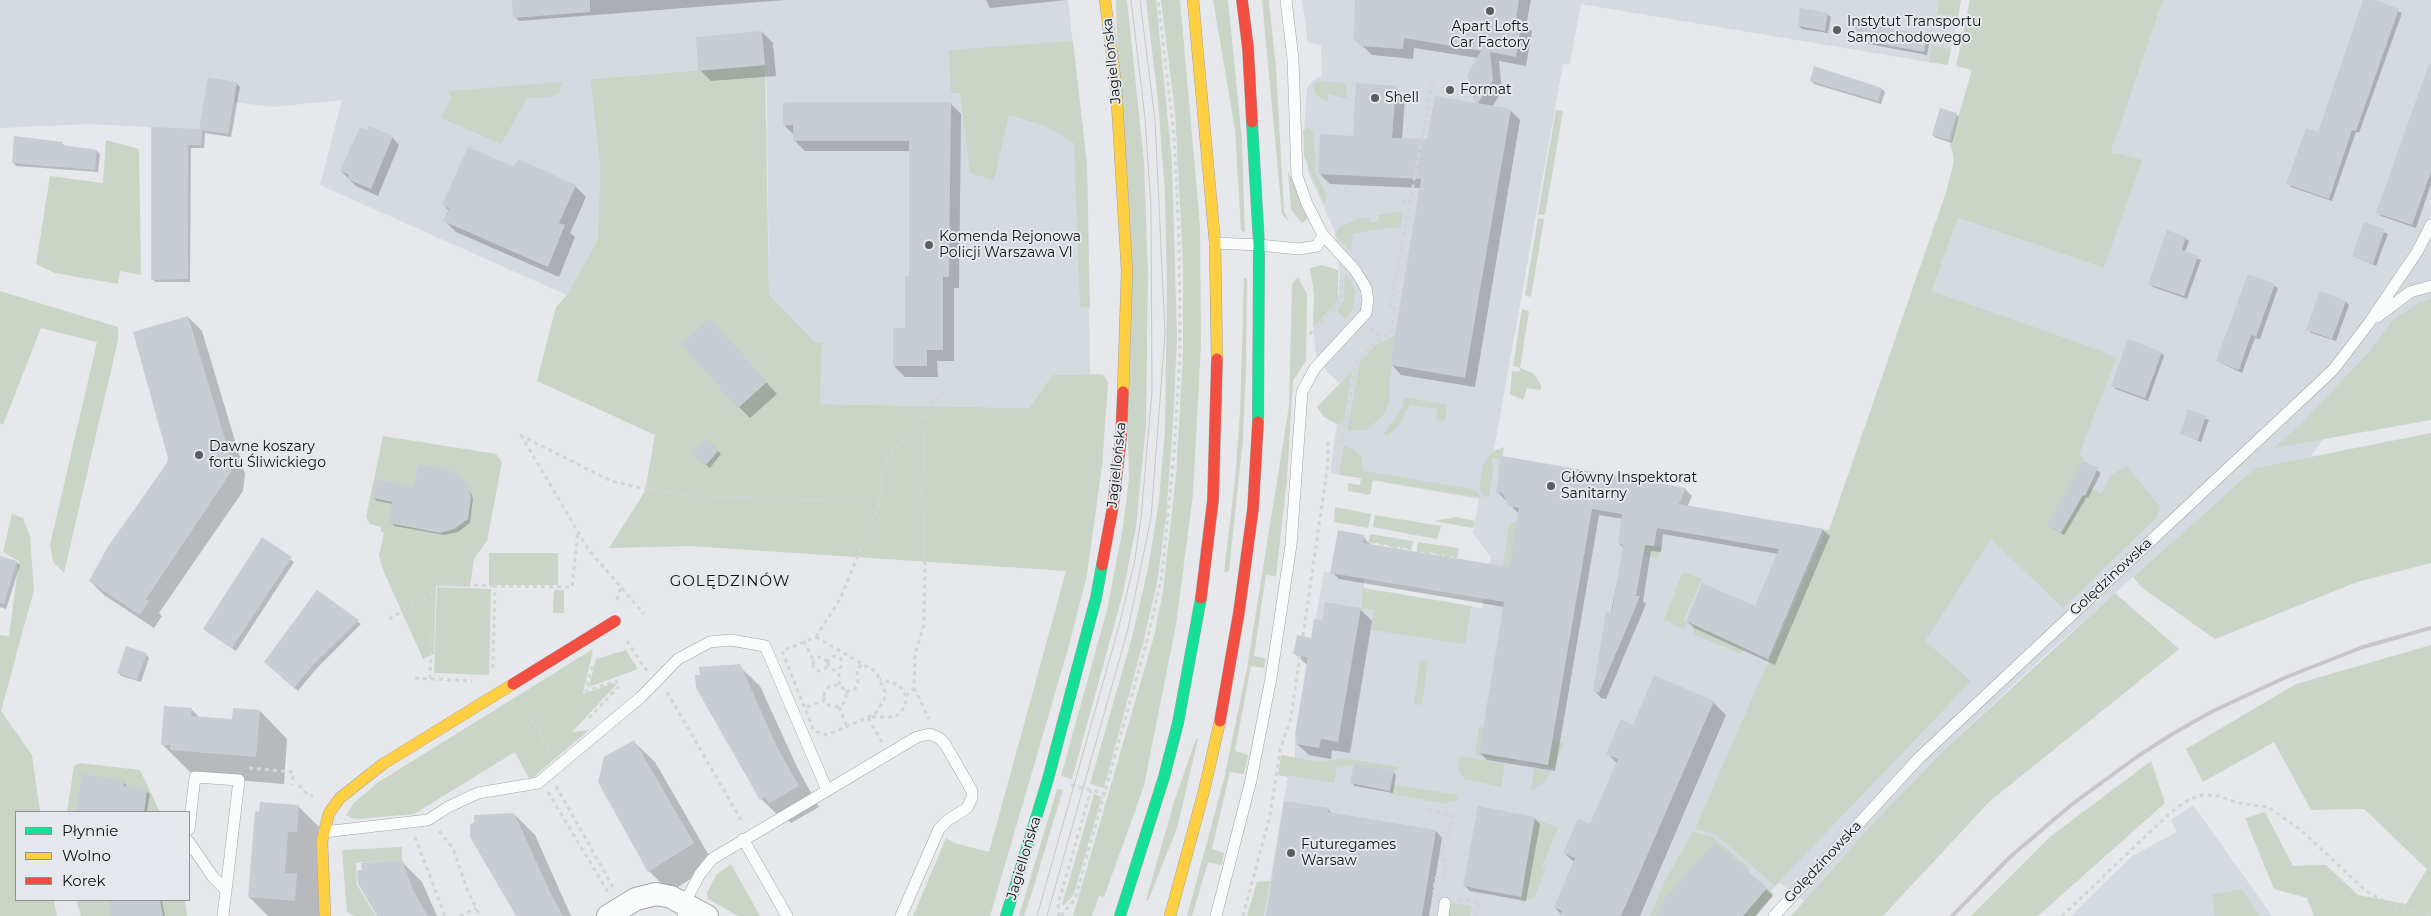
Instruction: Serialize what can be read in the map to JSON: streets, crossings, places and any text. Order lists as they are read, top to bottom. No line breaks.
{"streets":{"main road":["Jagiellońska"],"lane":["Golędzinowska"]},"districts":["GOLĘDZINÓW"],"places":["Apart Lofts Car Factory","Instytut Transportu Samochodowego","Format","Shell","Komenda Rejonowa Policji Warszawa VI","Dawne koszary fortu Śliwickiego","Główny Inspektorat Sanitarny","Futuregames Warsaw"],"legend":["Płynnie","Wolno","Korek"]}
